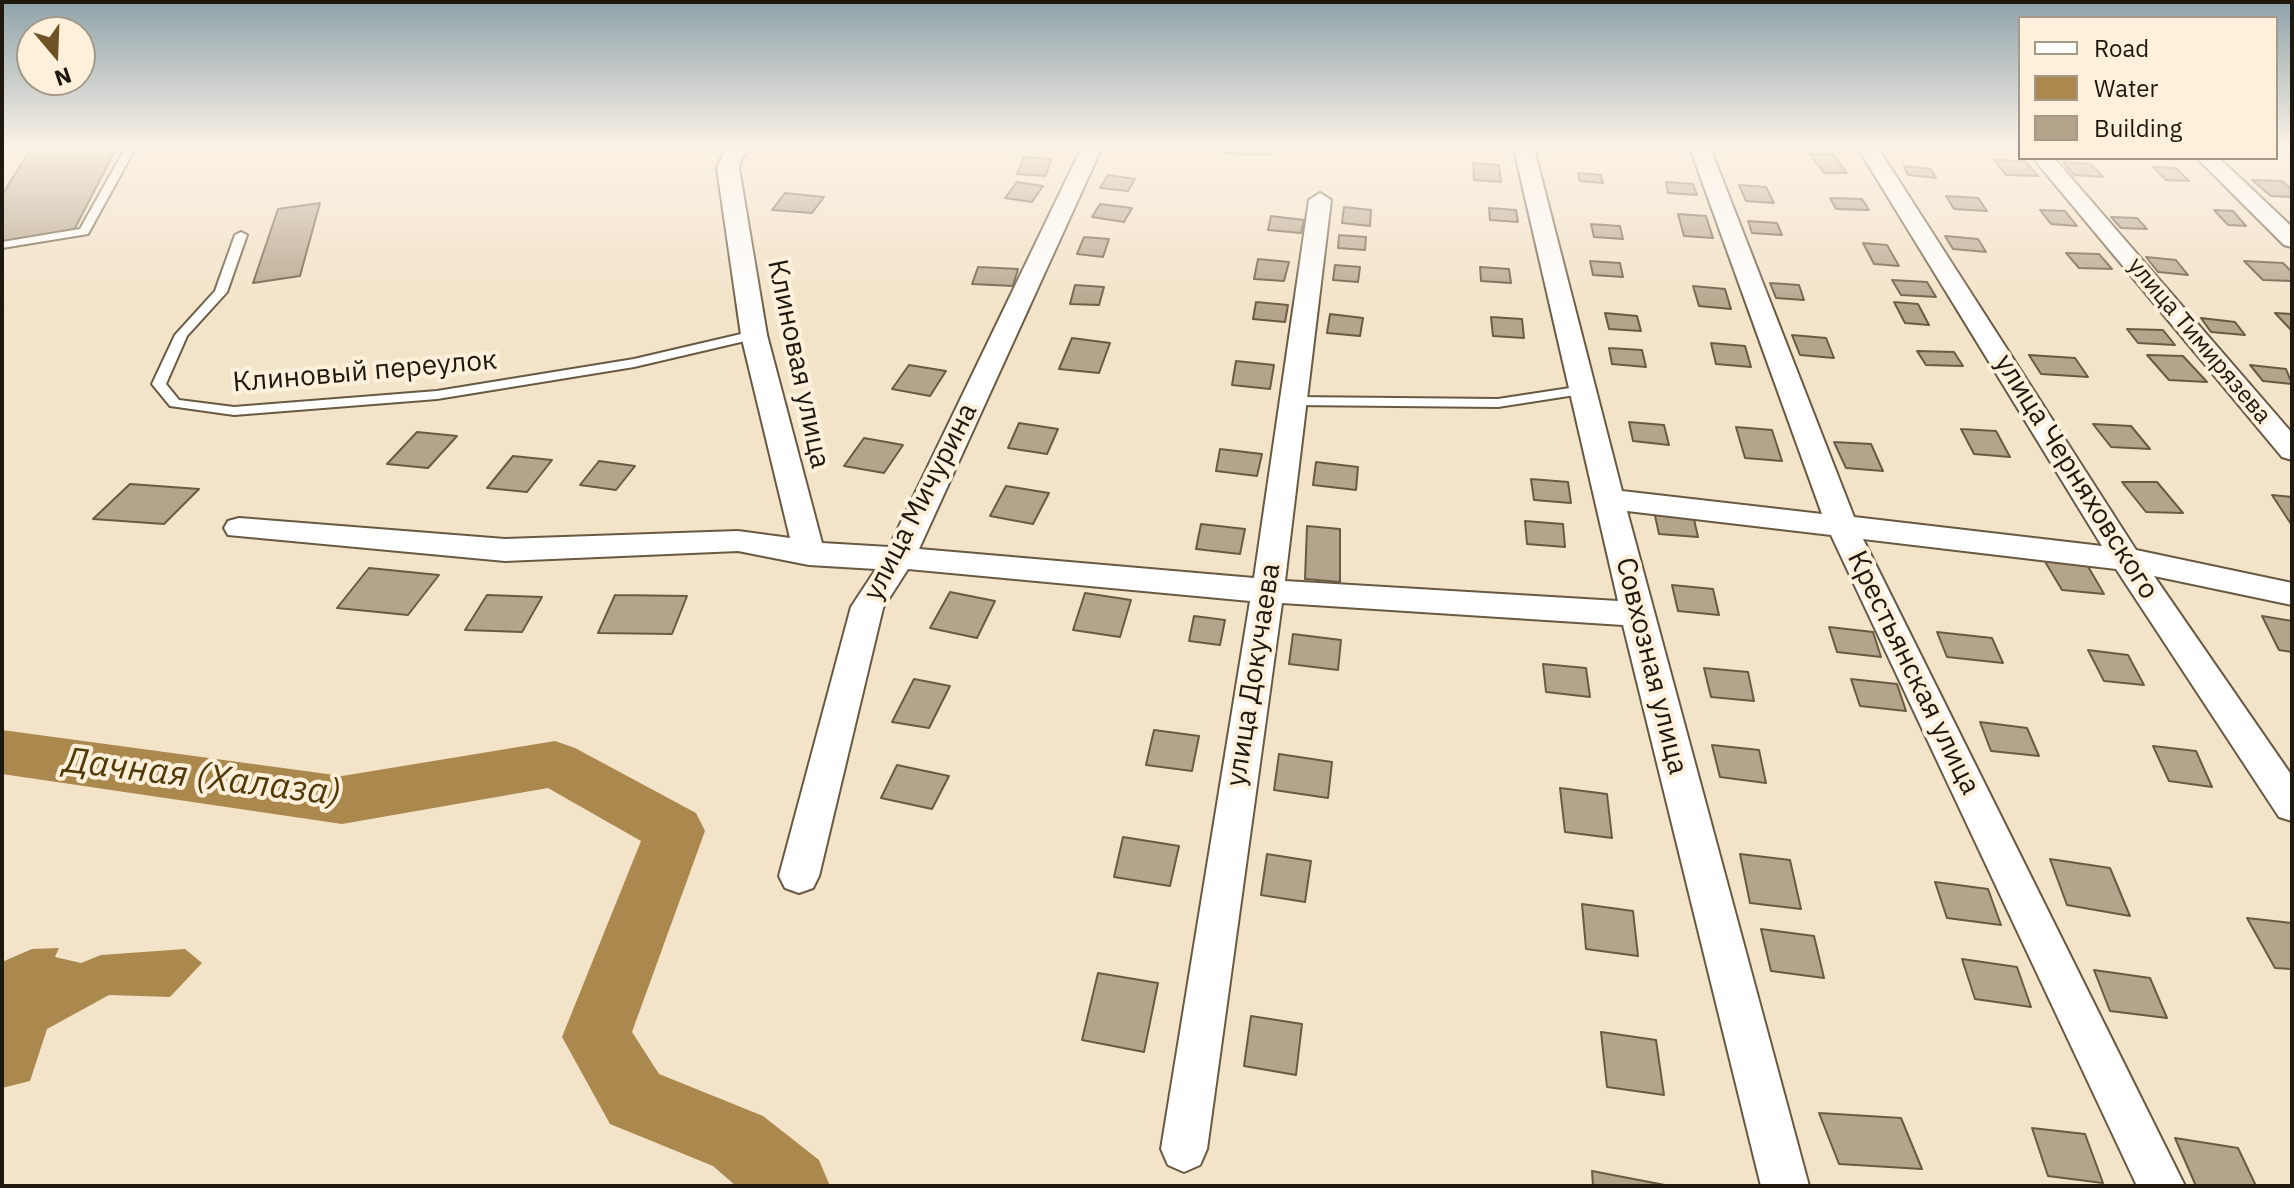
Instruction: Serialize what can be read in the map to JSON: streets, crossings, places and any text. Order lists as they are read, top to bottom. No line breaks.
{"streets":{"street":["улица Тимирязева","Клиновая улица","улица Черняховского","улица Мичурина","Совхозная улица","Крестьянская улица","улица Докучаева"],"lane":["Клиновый переулок"]},"crossings":[["Клиновая улица","Клиновый переулок"]],"water":["Дачная (Халаза)"],"legend":["Road","Water","Building"],"north":"bottom"}
